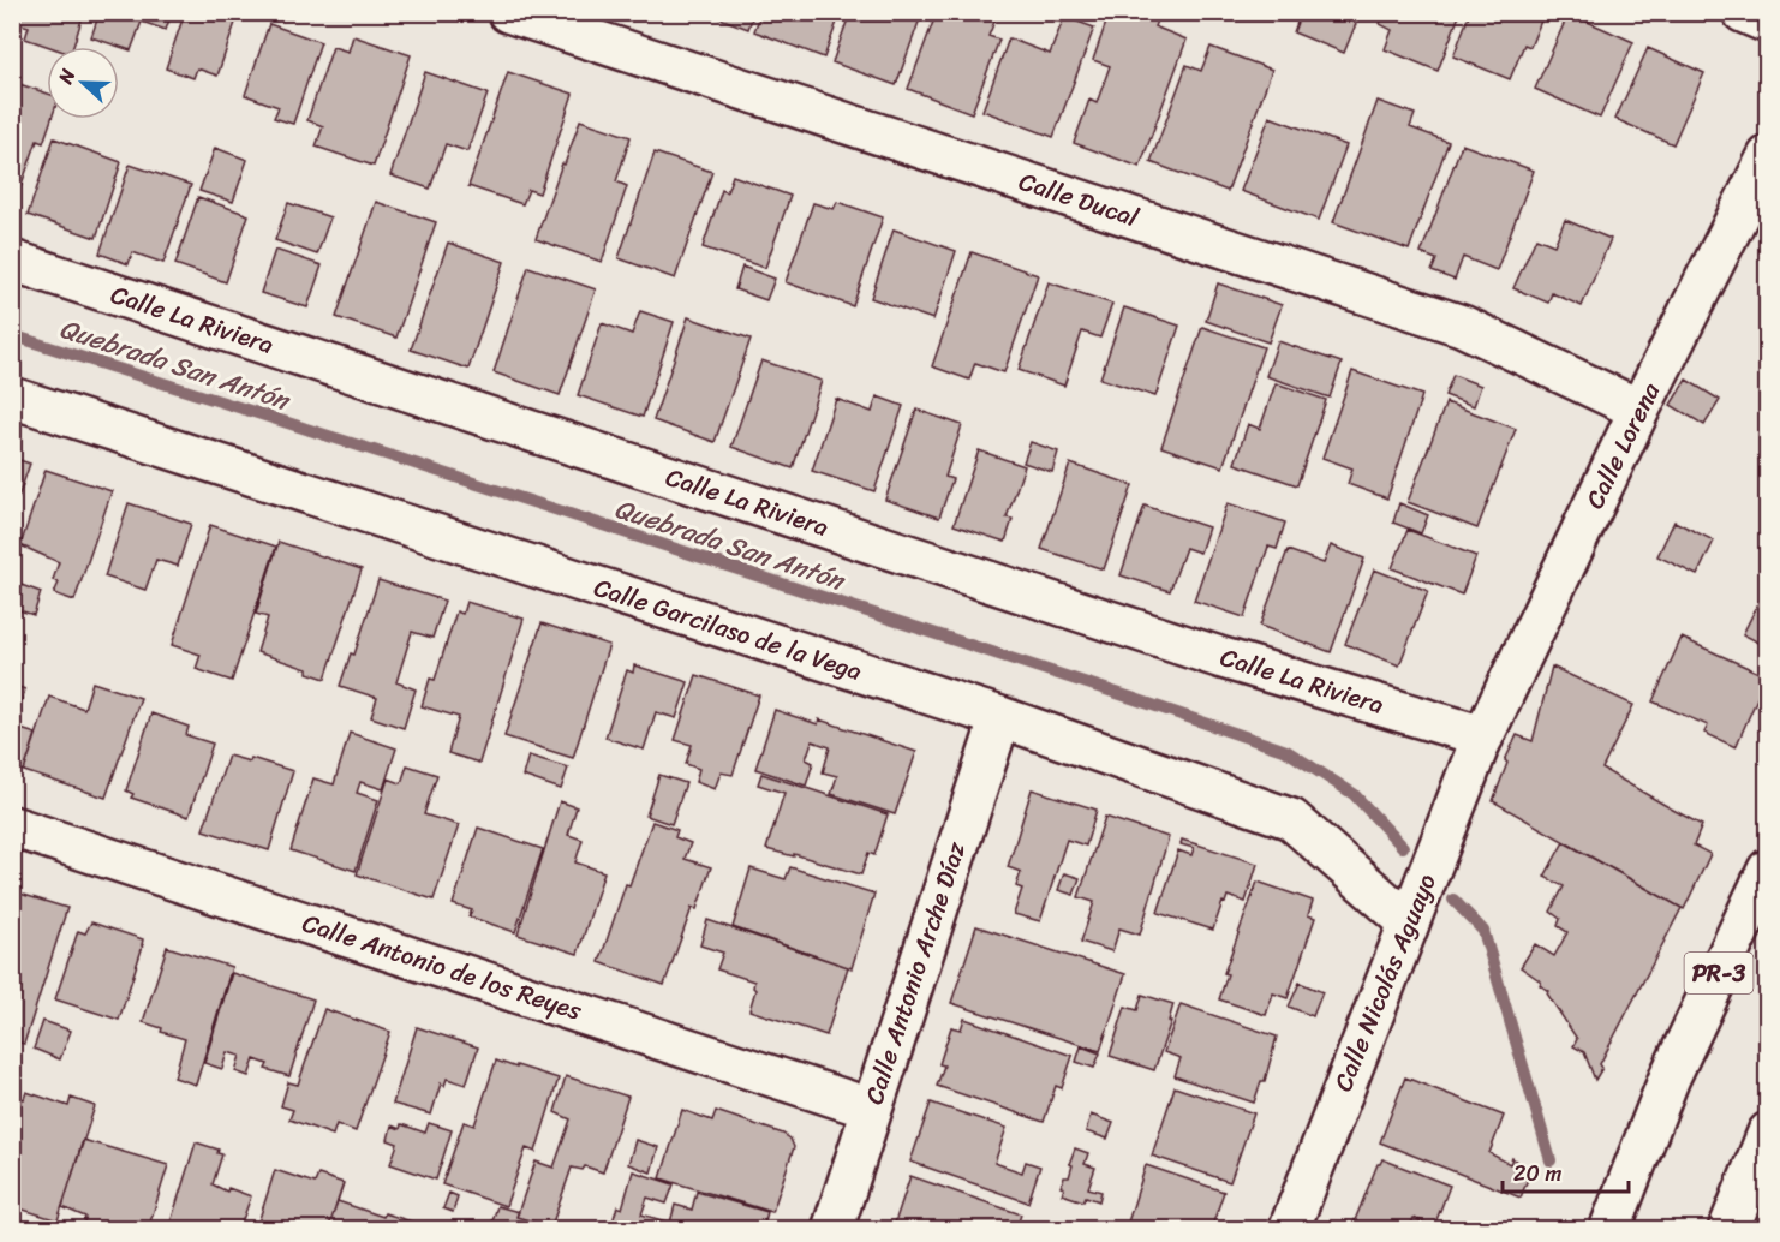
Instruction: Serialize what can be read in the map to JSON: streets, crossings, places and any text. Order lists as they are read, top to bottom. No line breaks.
{"streets":{"main road":["Calle Ducal","Calle La Riviera","Calle Lorena","Calle Garcilaso de la Vega","Calle Antonio de los Reyes","Calle Antonio Arche Díaz","PR-3","Calle Nicolás Aguayo"]},"crossings":[["Calle Ducal","Calle Lorena"],["Calle La Riviera","Calle Lorena"],["Calle La Riviera","Calle Nicolás Aguayo"],["Calle Lorena","Calle Nicolás Aguayo"],["Calle Garcilaso de la Vega","Calle Antonio Arche Díaz"],["Calle Garcilaso de la Vega","Calle Nicolás Aguayo"],["Calle Antonio de los Reyes","Calle Antonio Arche Díaz"]],"water":["Quebrada San Antón"],"scale_bar":"20 m","north":"left"}
